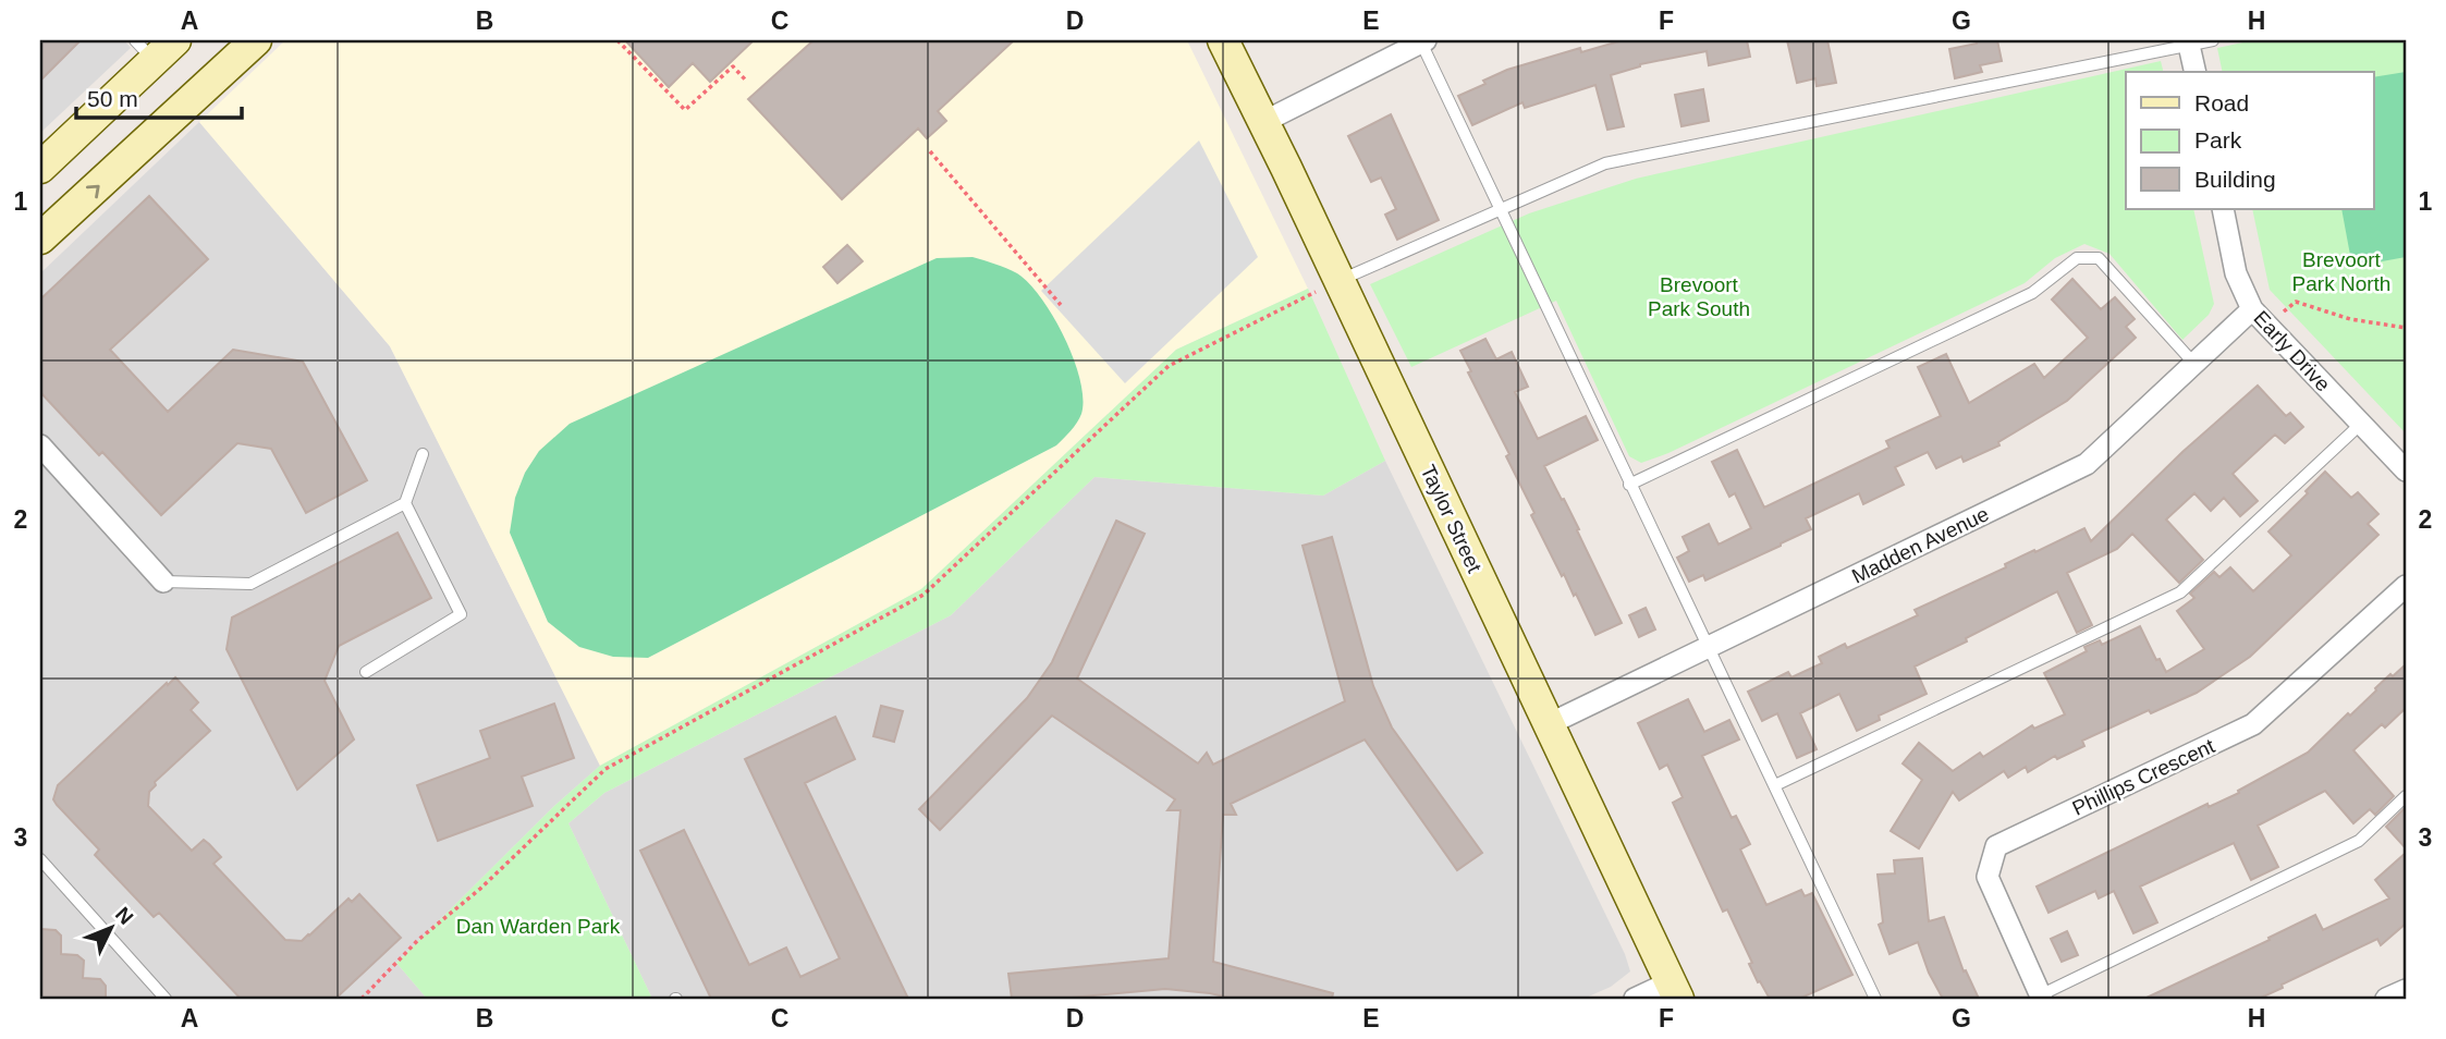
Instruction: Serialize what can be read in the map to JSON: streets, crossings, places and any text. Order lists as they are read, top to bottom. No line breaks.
{"streets":{"main road":["Taylor Street"],"street":["Early Drive","Madden Avenue","Phillips Crescent"]},"crossings":[["Early Drive","Madden Avenue"],["Taylor Street","Madden Avenue"]],"parks":["Brevoort Park North","Brevoort Park South","Dan Warden Park"],"legend":["Road","Park","Building"],"scale_bar":"50 m","north":"top right","grid":{"columns":["A","B","C","D","E","F","G","H"],"rows":["1","2","3"]}}
